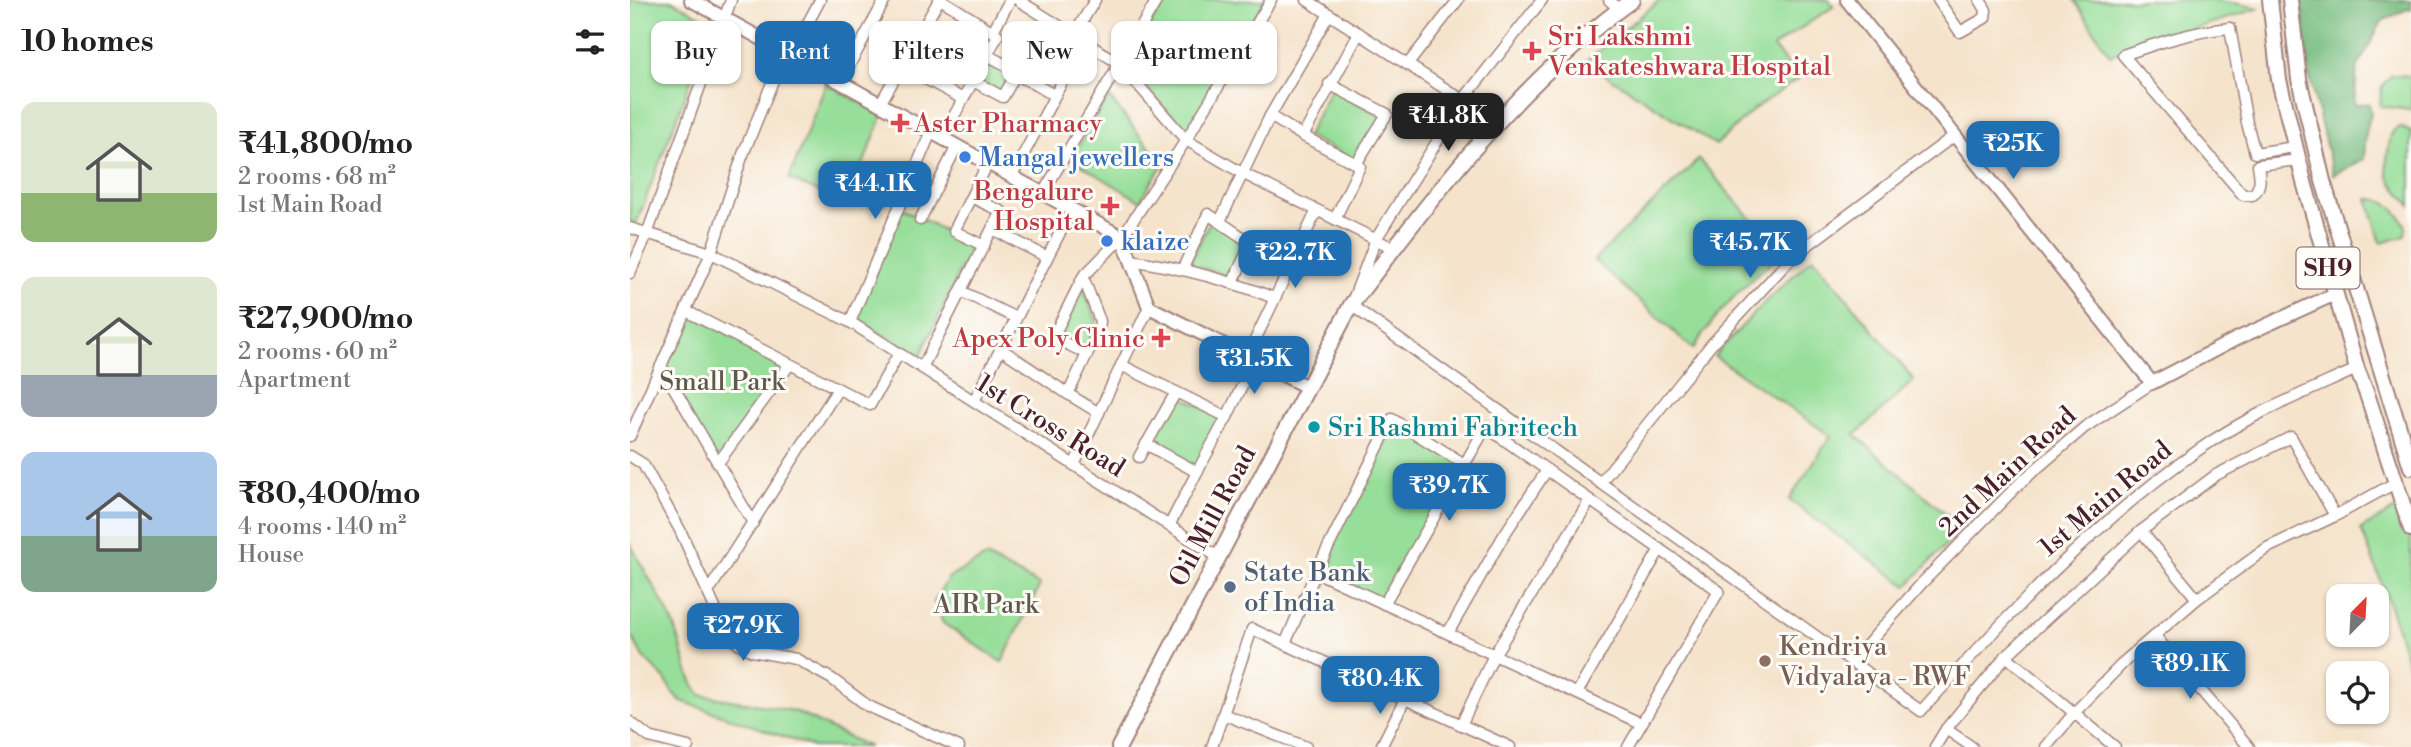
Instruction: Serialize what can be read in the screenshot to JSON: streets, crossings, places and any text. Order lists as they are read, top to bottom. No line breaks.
{"streets":{"main road":["SH9","Oil Mill Road"],"street":["1st Cross Road","2nd Main Road","1st Main Road"]},"crossings":[["SH9","2nd Main Road"],["SH9","1st Main Road"],["1st Cross Road","Oil Mill Road"],["2nd Main Road","1st Main Road"]],"parks":["Small Park","AIR Park"],"places":{"health":["Sri Lakshmi Venkateshwara Hospital","Aster Pharmacy","Bengalure Hospital","Apex Poly Clinic"],"other":["Mangal jewellers","klaize","Sri Rashmi Fabritech","State Bank of India","Kendriya Vidyalaya - RWF"]},"north":"top right","page":{"heading":"10 homes","chip":["Buy","Rent","Filters","New","Apartment"],"list":[{"name":"₹41,800/mo","note":"2 rooms · 68 m² · 1st Main Road"},{"name":"₹27,900/mo","note":"2 rooms · 60 m² · Apartment"},{"name":"₹80,400/mo","note":"4 rooms · 140 m² · House"}],"price":["₹41.8K","₹25K","₹44.1K","₹45.7K","₹22.7K","₹31.5K","₹39.7K","₹27.9K","₹89.1K","₹80.4K"]}}
